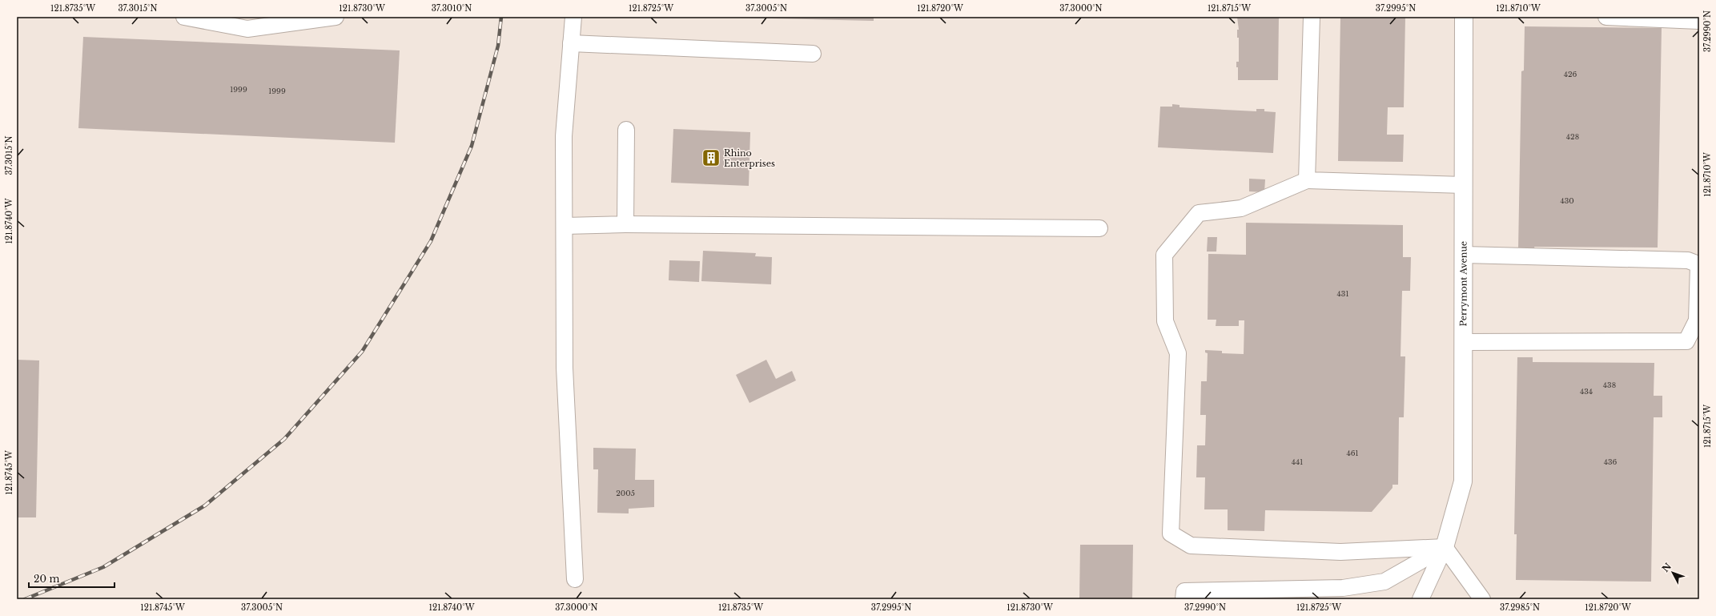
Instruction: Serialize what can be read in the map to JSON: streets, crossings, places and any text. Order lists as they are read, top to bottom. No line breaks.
{"streets":{"street":["Perrymont Avenue"]},"places":{"building":["Rhino Enterprises"]},"house_numbers":["426","1999","1999","428","430","431","438","434","461","441","436","2005"],"scale_bar":"20 m","north":"top left","coordinates":["121.8735°W","37.3015°N","121.8730°W","37.3010°N","121.8725°W","37.3005°N","121.8720°W","37.3000°N","121.8715°W","37.2995°N","121.8710°W","37.2990°N","121.8740°W","121.8745°W","37.2985°N"]}
